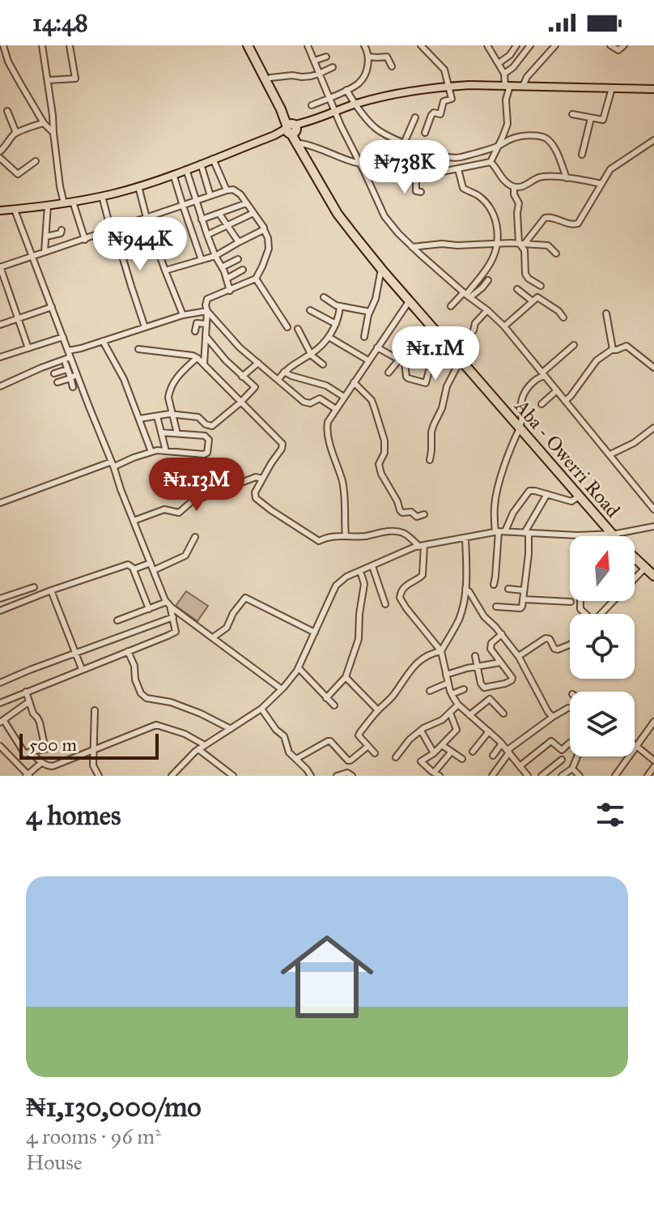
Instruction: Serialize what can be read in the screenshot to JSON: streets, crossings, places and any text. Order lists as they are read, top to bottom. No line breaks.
{"streets":{"highway":["Aba - Owerri Road"]},"scale_bar":"500 m","north":"top","page":{"status":"14:48","price":["₦738K","₦944K","₦1.1M","₦1.13M"],"scale":"500 m","heading":"4 homes","list":[{"name":"₦1,130,000/mo","note":"4 rooms · 96 m² · House"}]}}
